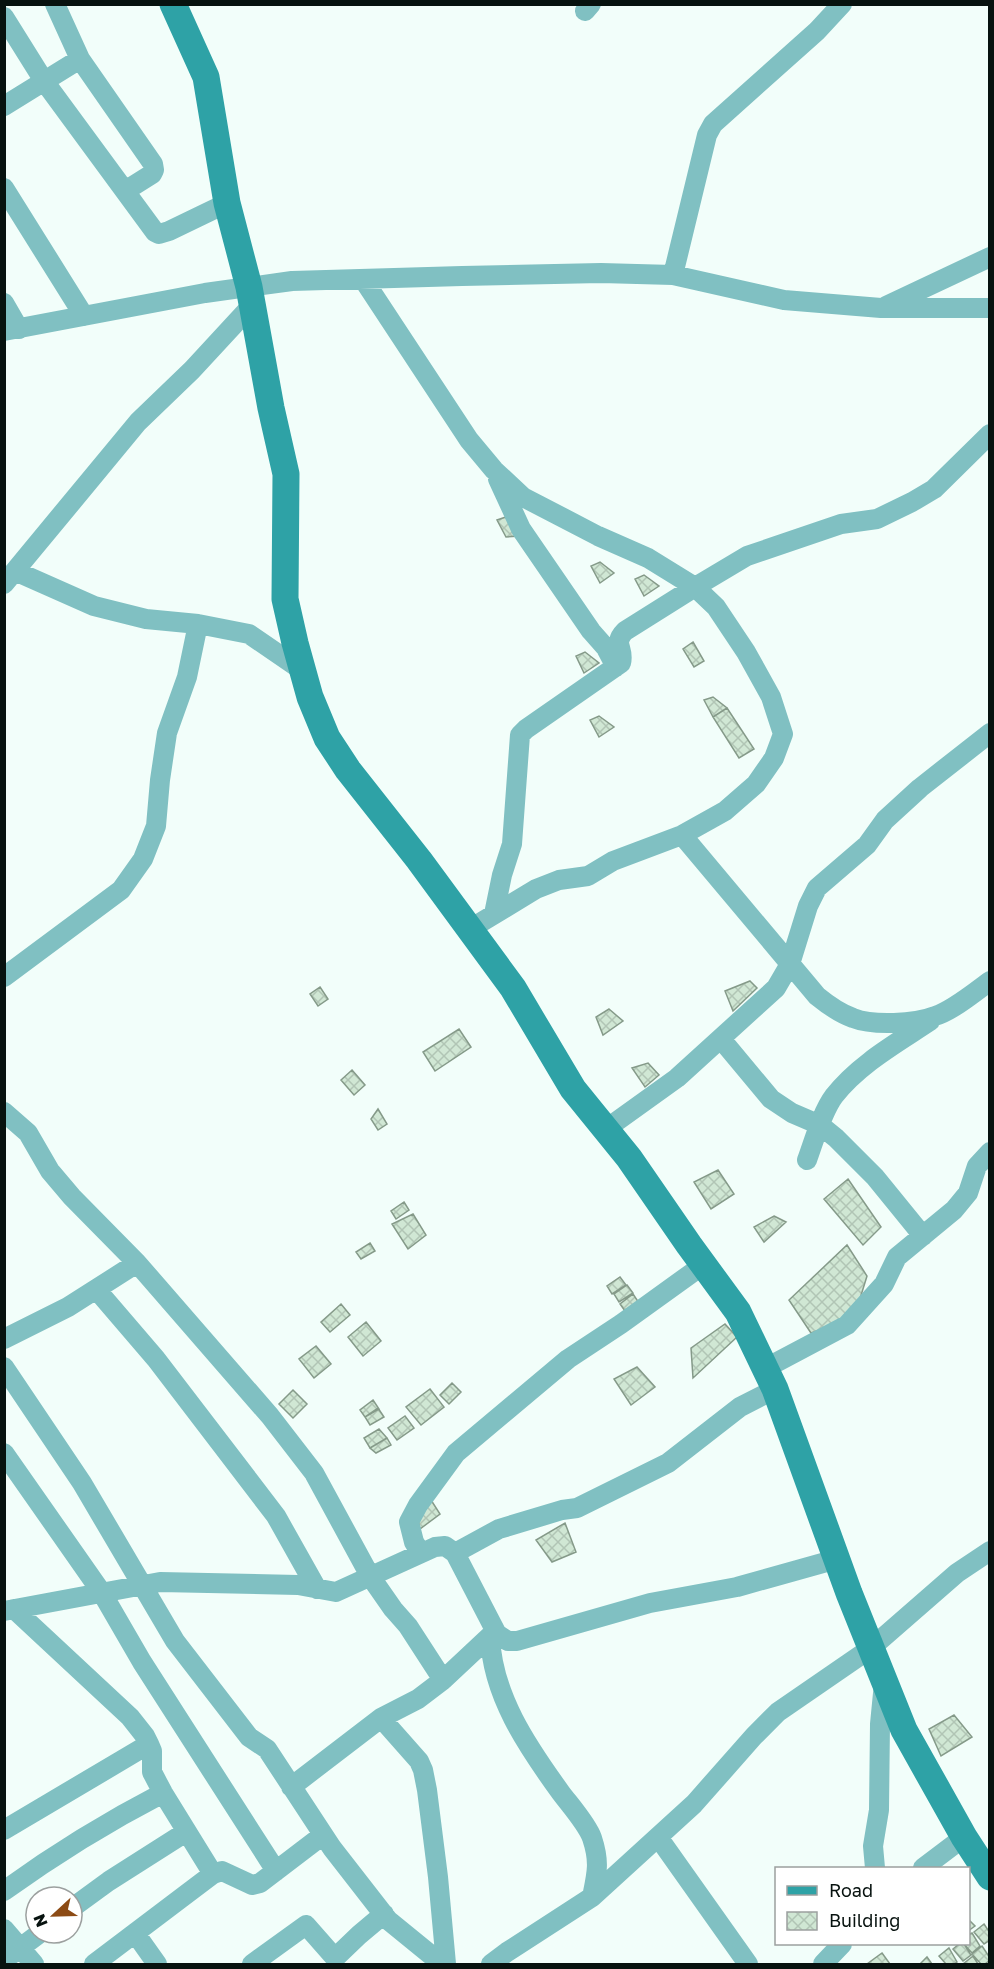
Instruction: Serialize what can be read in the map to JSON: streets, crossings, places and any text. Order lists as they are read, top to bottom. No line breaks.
{"legend":["Road","Building"],"north":"left"}
